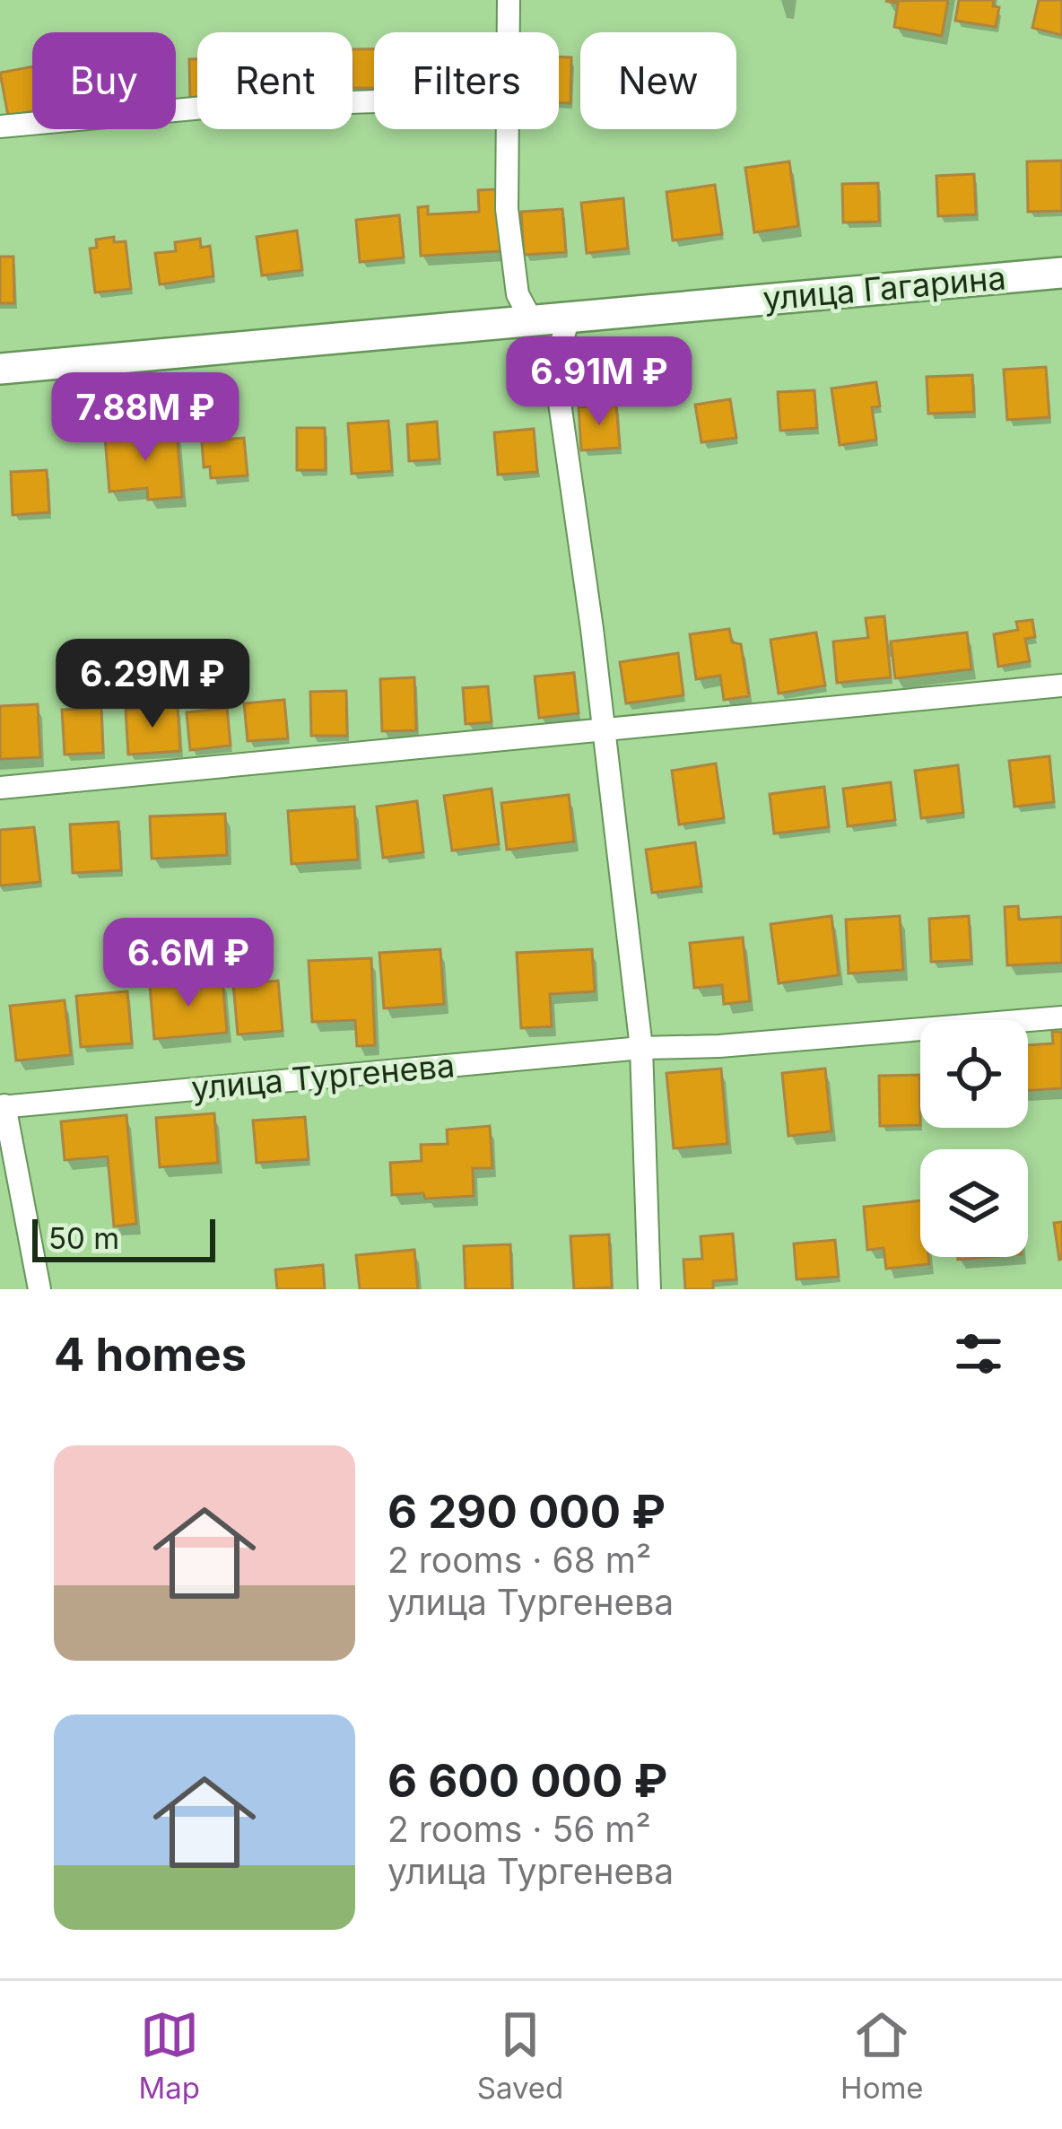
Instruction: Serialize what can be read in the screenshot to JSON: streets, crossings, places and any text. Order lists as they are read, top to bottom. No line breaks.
{"streets":{"main road":["улица Гагарина"],"street":["улица Тургенева"]},"scale_bar":"50 m","page":{"chip":["Buy","Rent","Filters","New"],"price":["6.91M ₽","7.88M ₽","6.29M ₽","6.6M ₽"],"scale":"50 m","heading":"4 homes","list":[{"name":"6 290 000 ₽","note":"2 rooms · 68 m² · улица Тургенева"},{"name":"6 600 000 ₽","note":"2 rooms · 56 m² · улица Тургенева"}],"tabs":["Map","Saved","Home"]}}
